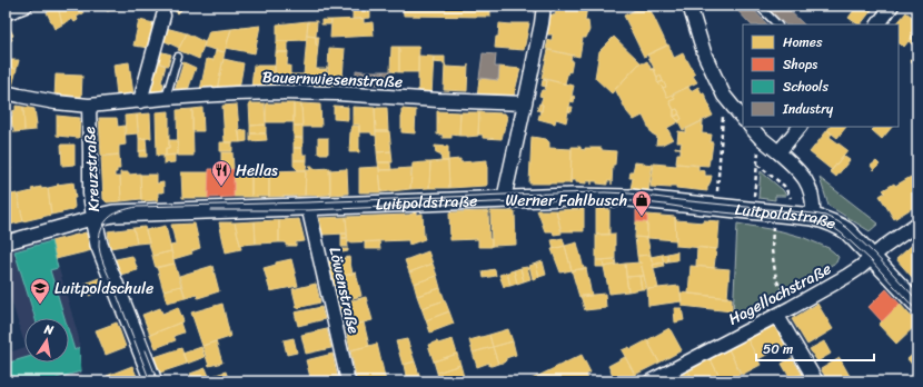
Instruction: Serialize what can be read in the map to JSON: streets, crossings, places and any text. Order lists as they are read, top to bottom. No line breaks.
{"streets":{"street":["Bauernwiesenstraße","Kreuzstraße","Luitpoldstraße","Löwenstraße","Hagellochstraße"]},"crossings":[["Bauernwiesenstraße","Kreuzstraße"],["Kreuzstraße","Luitpoldstraße"],["Luitpoldstraße","Löwenstraße"],["Luitpoldstraße","Hagellochstraße"]],"places":{"restaurant":["Hellas"],"shop":["Werner Fahlbusch"],"school or university":["Luitpoldschule"]},"legend":["Homes","Shops","Schools","Industry"],"scale_bar":"50 m","north":"top"}
